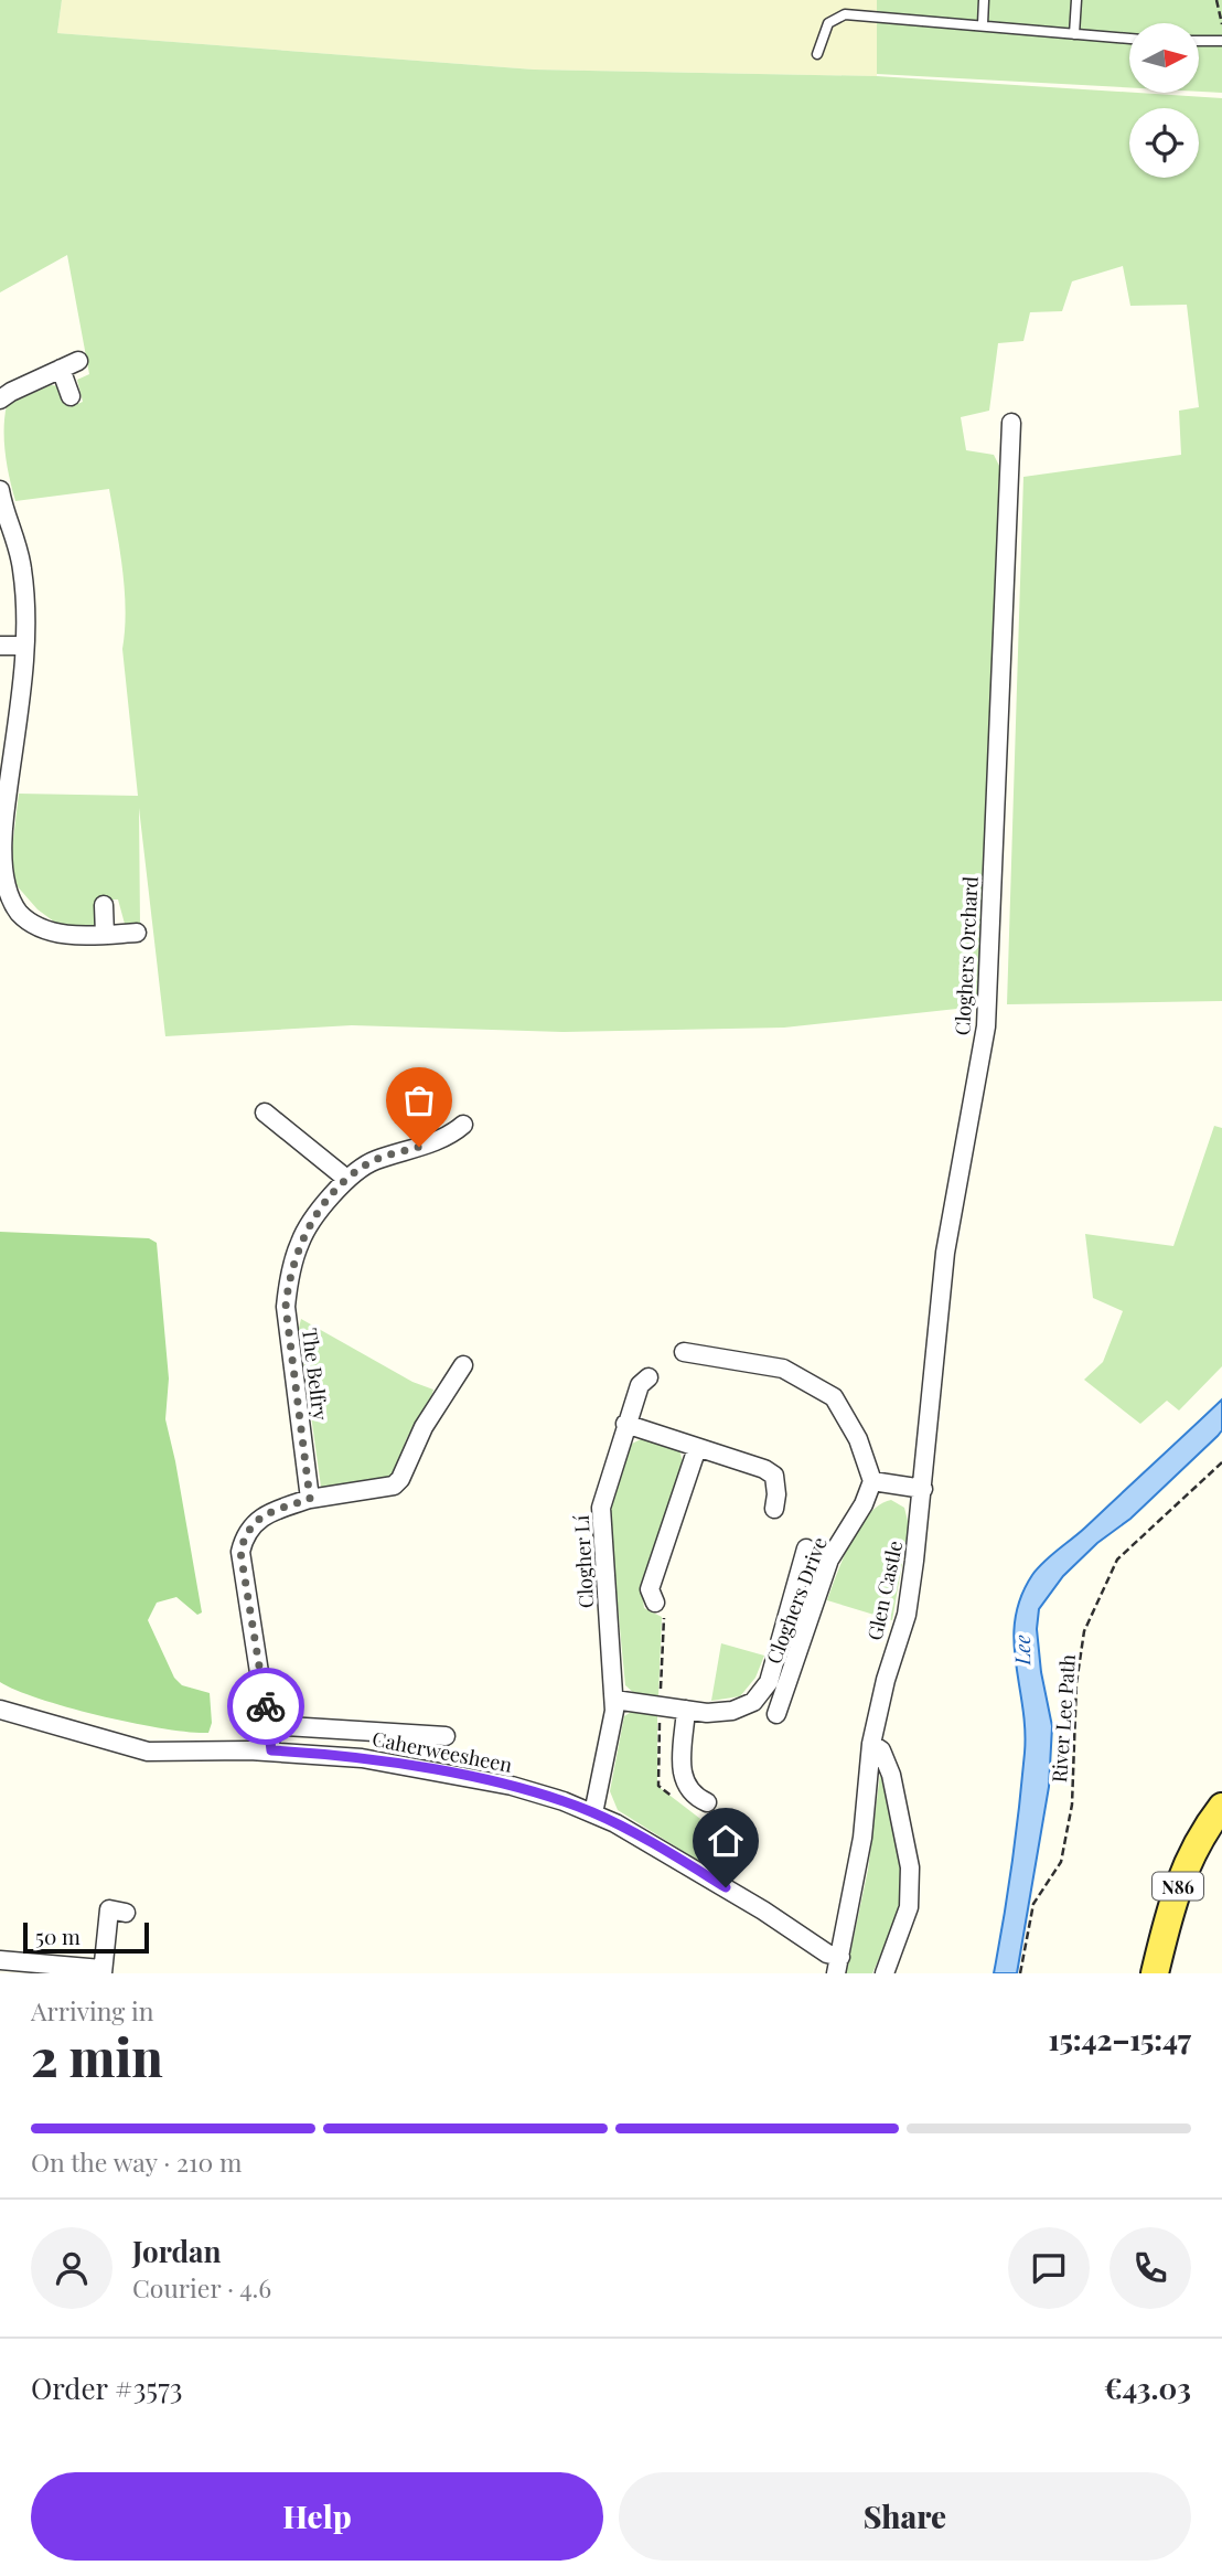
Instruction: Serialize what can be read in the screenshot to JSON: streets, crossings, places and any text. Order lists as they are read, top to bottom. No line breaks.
{"streets":{"main road":["N86"],"street":["Cloghers Orchard","The Belfry","Clogher Lí","Glen Castle","Cloghers Drive","Caherweesheen"],"path":["River Lee Path"]},"crossings":[["Cloghers Orchard","Glen Castle"],["Clogher Lí","Caherweesheen"],["Glen Castle","Caherweesheen"]],"water":["Lee"],"scale_bar":"50 m","north":"right","page":{"scale":"50 m","heading":["2 min","Arriving in","15:42–15:47"],"panel":["Jordan","Courier · 4.6","Order #3573","€43.03"],"bar":"On the way · 210 m","buttons":["Help","Share"]}}
